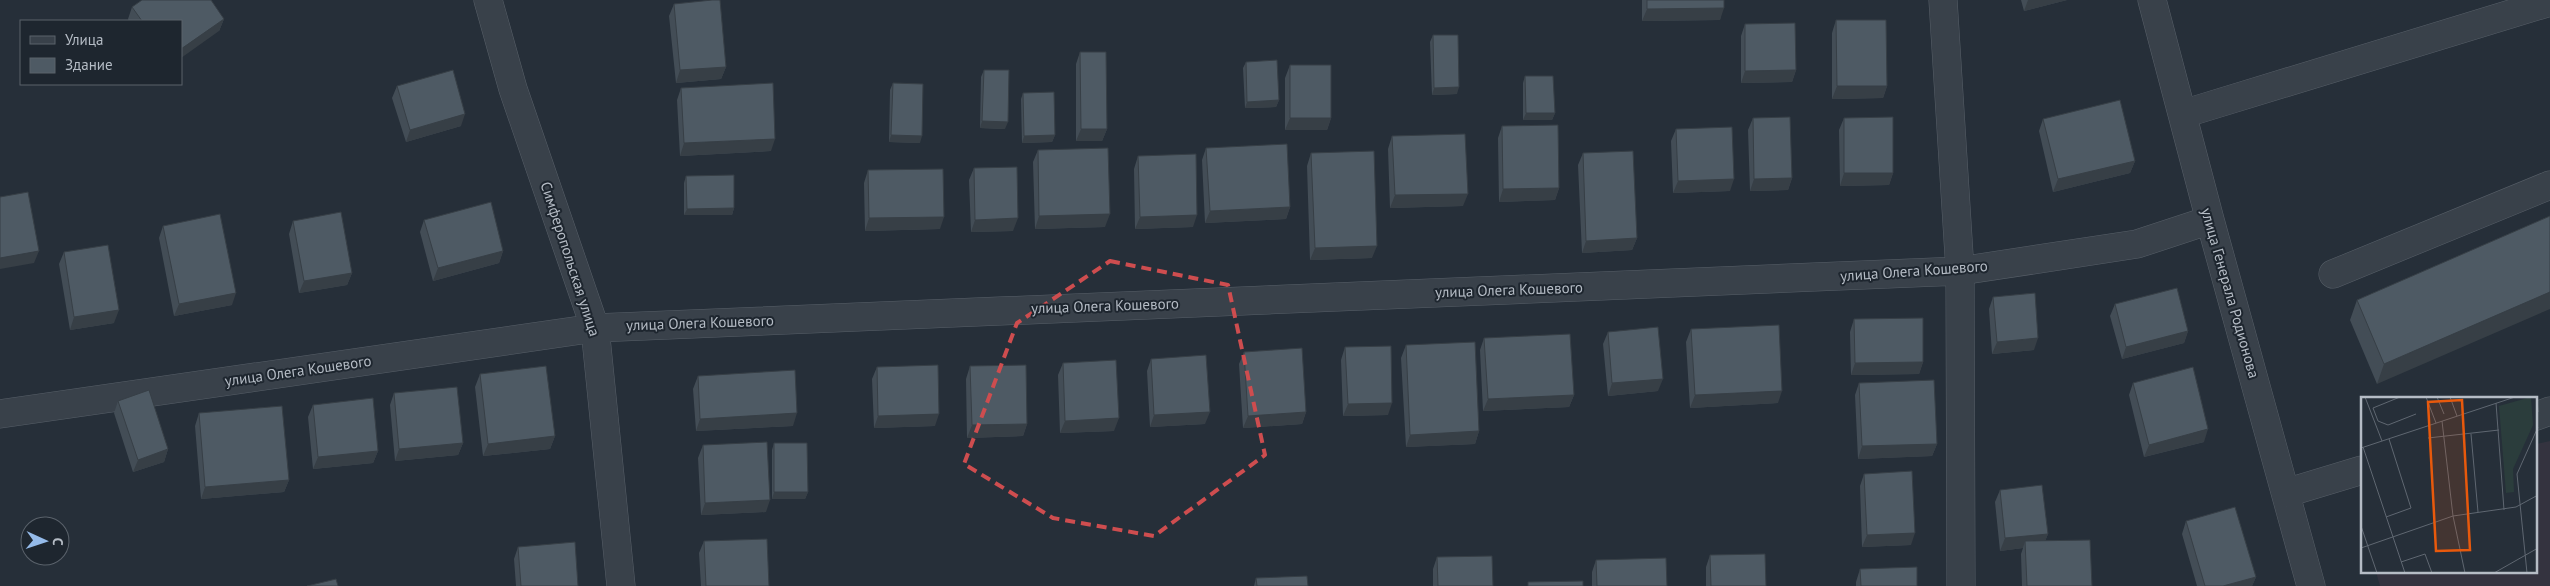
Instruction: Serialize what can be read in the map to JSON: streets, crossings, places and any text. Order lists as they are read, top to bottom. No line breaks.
{"streets":{"street":["Симферопольская улица","улица Олега Кошевого","улица Генерала Родионова"]},"crossings":[["Симферопольская улица","улица Олега Кошевого"],["улица Олега Кошевого","улица Генерала Родионова"]],"legend":["Улица","Здание"],"north":"right"}
